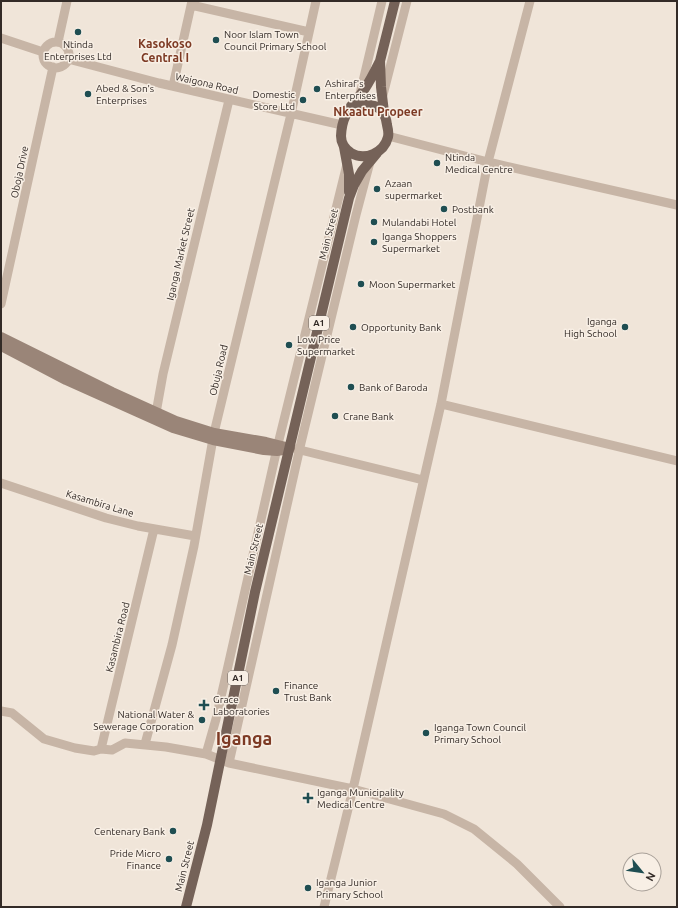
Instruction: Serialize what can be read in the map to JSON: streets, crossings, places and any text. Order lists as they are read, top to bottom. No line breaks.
{"streets":{"main road":["Main Street","A1"],"street":["Waigona Road","Oboja Drive","Iganga Market Street","Obuja Road","Kasambira Lane","Kasambira Road"]},"crossings":[["Waigona Road","Oboja Drive"],["Waigona Road","Main Street"],["Waigona Road","Iganga Market Street"],["Waigona Road","Obuja Road"],["Obuja Road","Kasambira Lane"],["Kasambira Lane","Kasambira Road"]],"districts":["Kasokoso Central I","Nkaatu Propeer","Iganga"],"places":{"other":["Ntinda Enterprises Ltd","Noor Islam Town Council Primary School","Ashiraf's Enterprises","Abed & Son's Enterprises","Domestic Store Ltd","Ntinda Medical Centre","Azaan supermarket","Postbank","Mulandabi Hotel","Iganga Shoppers Supermarket","Moon Supermarket","Opportunity Bank","Iganga High School","Low Price Supermarket","Bank of Baroda","Crane Bank","Finance Trust Bank","National Water & Sewerage Corporation","Iganga Town Council Primary School","Centenary Bank","Pride Micro Finance","Iganga Junior Primary School"],"health":["Grace Laboratories","Iganga Municipality Medical Centre"]},"north":"bottom right"}
